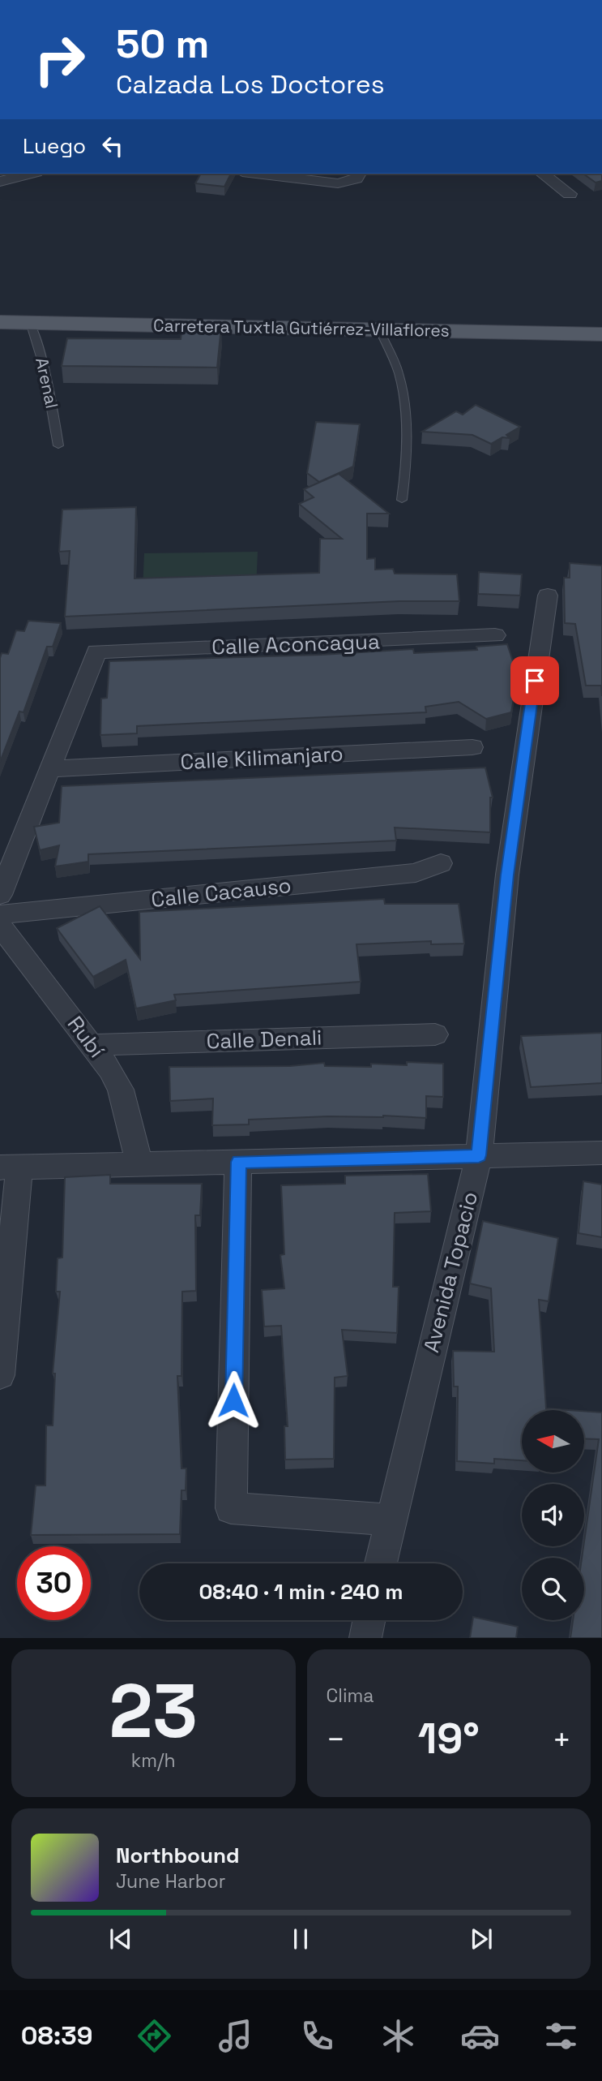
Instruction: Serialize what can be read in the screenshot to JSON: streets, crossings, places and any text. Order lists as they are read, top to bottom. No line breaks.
{"streets":{"main road":["Carretera Tuxtla Gutiérrez-Villaflores"],"street":["Calle Aconcagua","Calle Kilimanjaro","Calle Cacauso","Rubí","Calle Denali","Avenida Topacio"],"lane":["Arenal"]},"crossings":[["Carretera Tuxtla Gutiérrez-Villaflores","Arenal"],["Calle Aconcagua","Calle Kilimanjaro"],["Rubí","Calle Denali"]],"north":"left","page":{"turn":["50 m","Calzada Los Doctores"],"then":"Luego","limit":"30","trip":"08:40 · 1 min · 240 m","tile":[["23","km/h"],"Clima"],"heat":["−","19°","+"],"song":["Northbound","June Harbor"],"tabs":"08:39"}}
